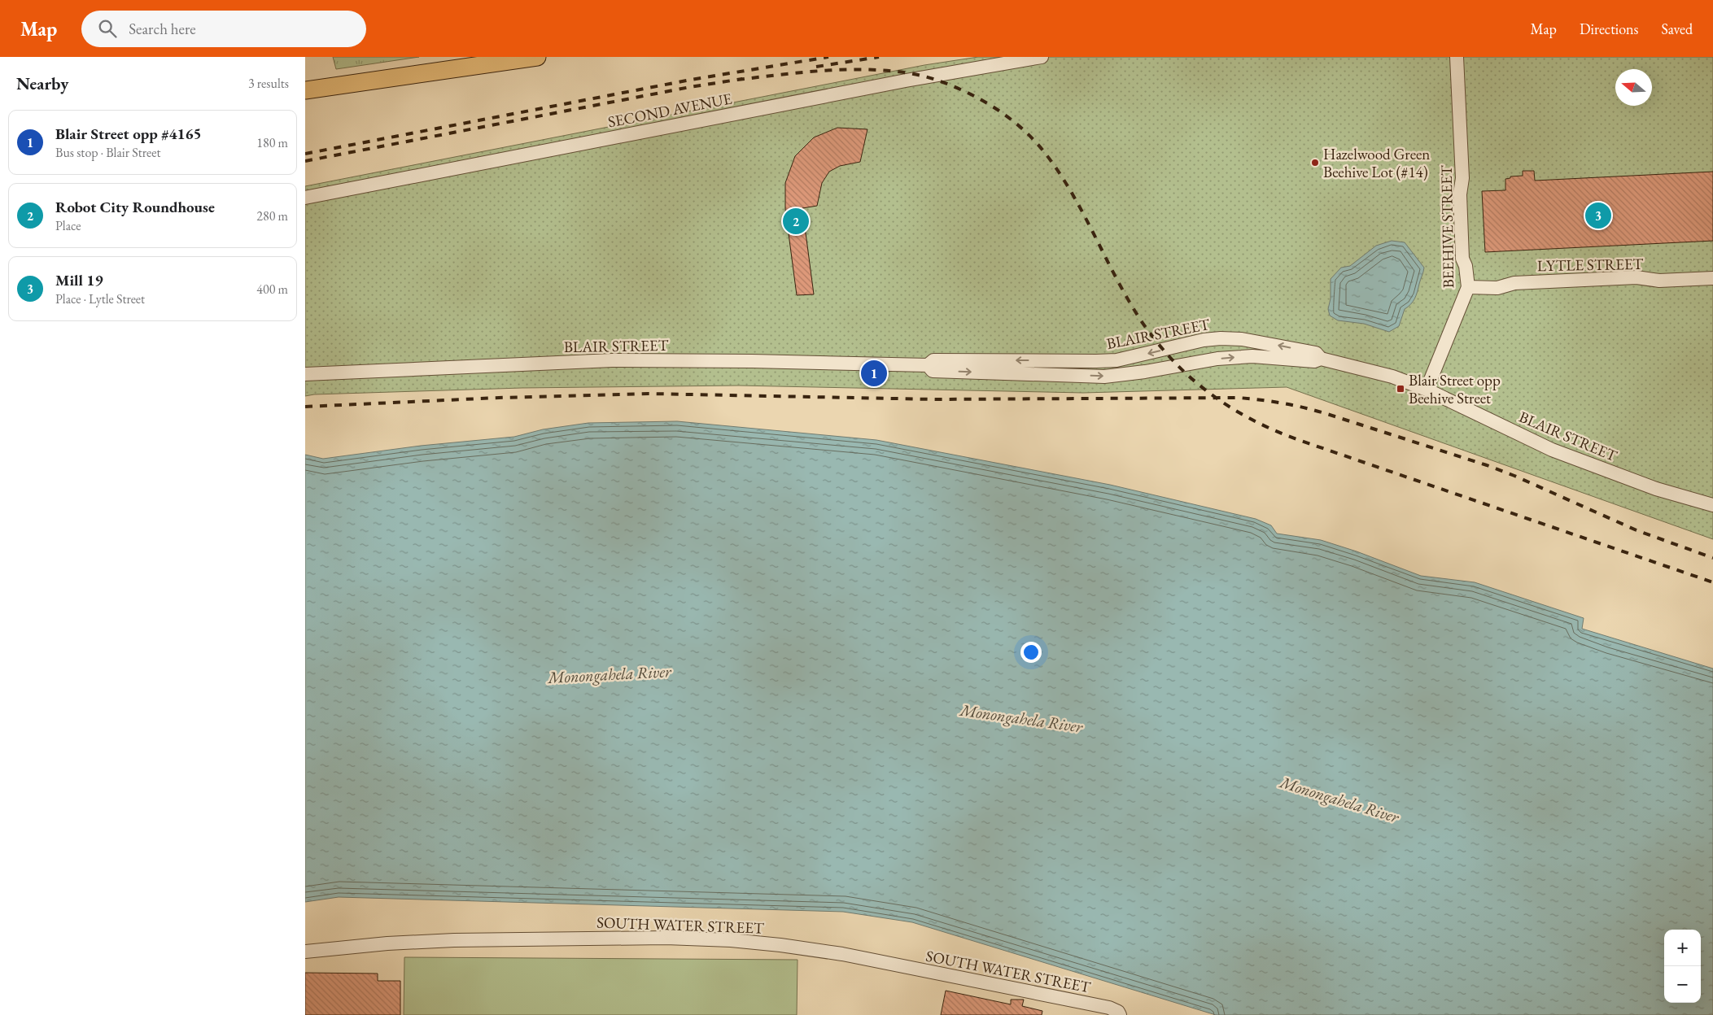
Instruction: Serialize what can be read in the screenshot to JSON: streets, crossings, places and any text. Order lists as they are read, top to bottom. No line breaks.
{"streets":{"street":["SECOND AVENUE","BEEHIVE STREET","LYTLE STREET","BLAIR STREET","SOUTH WATER STREET"]},"crossings":[["BEEHIVE STREET","LYTLE STREET"],["BEEHIVE STREET","BLAIR STREET"]],"water":["Monongahela River"],"places":{"other":["Hazelwood Green Beehive Lot (#14)"],"transit":["Blair Street opp Beehive Street"]},"north":"left","page":{"header":"Map","search":"Search here","nav":["Map","Directions","Saved"],"heading":["Nearby","3 results"],"list":[{"mark":"1","name":"Blair Street opp #4165","note":"Bus stop · Blair Street","value":"180 m"},{"mark":"2","name":"Robot City Roundhouse","note":"Place","value":"280 m"},{"mark":"3","name":"Mill 19","note":"Place · Lytle Street","value":"400 m"}],"pins":["3","2","1"],"map_buttons":["+","−"]}}
